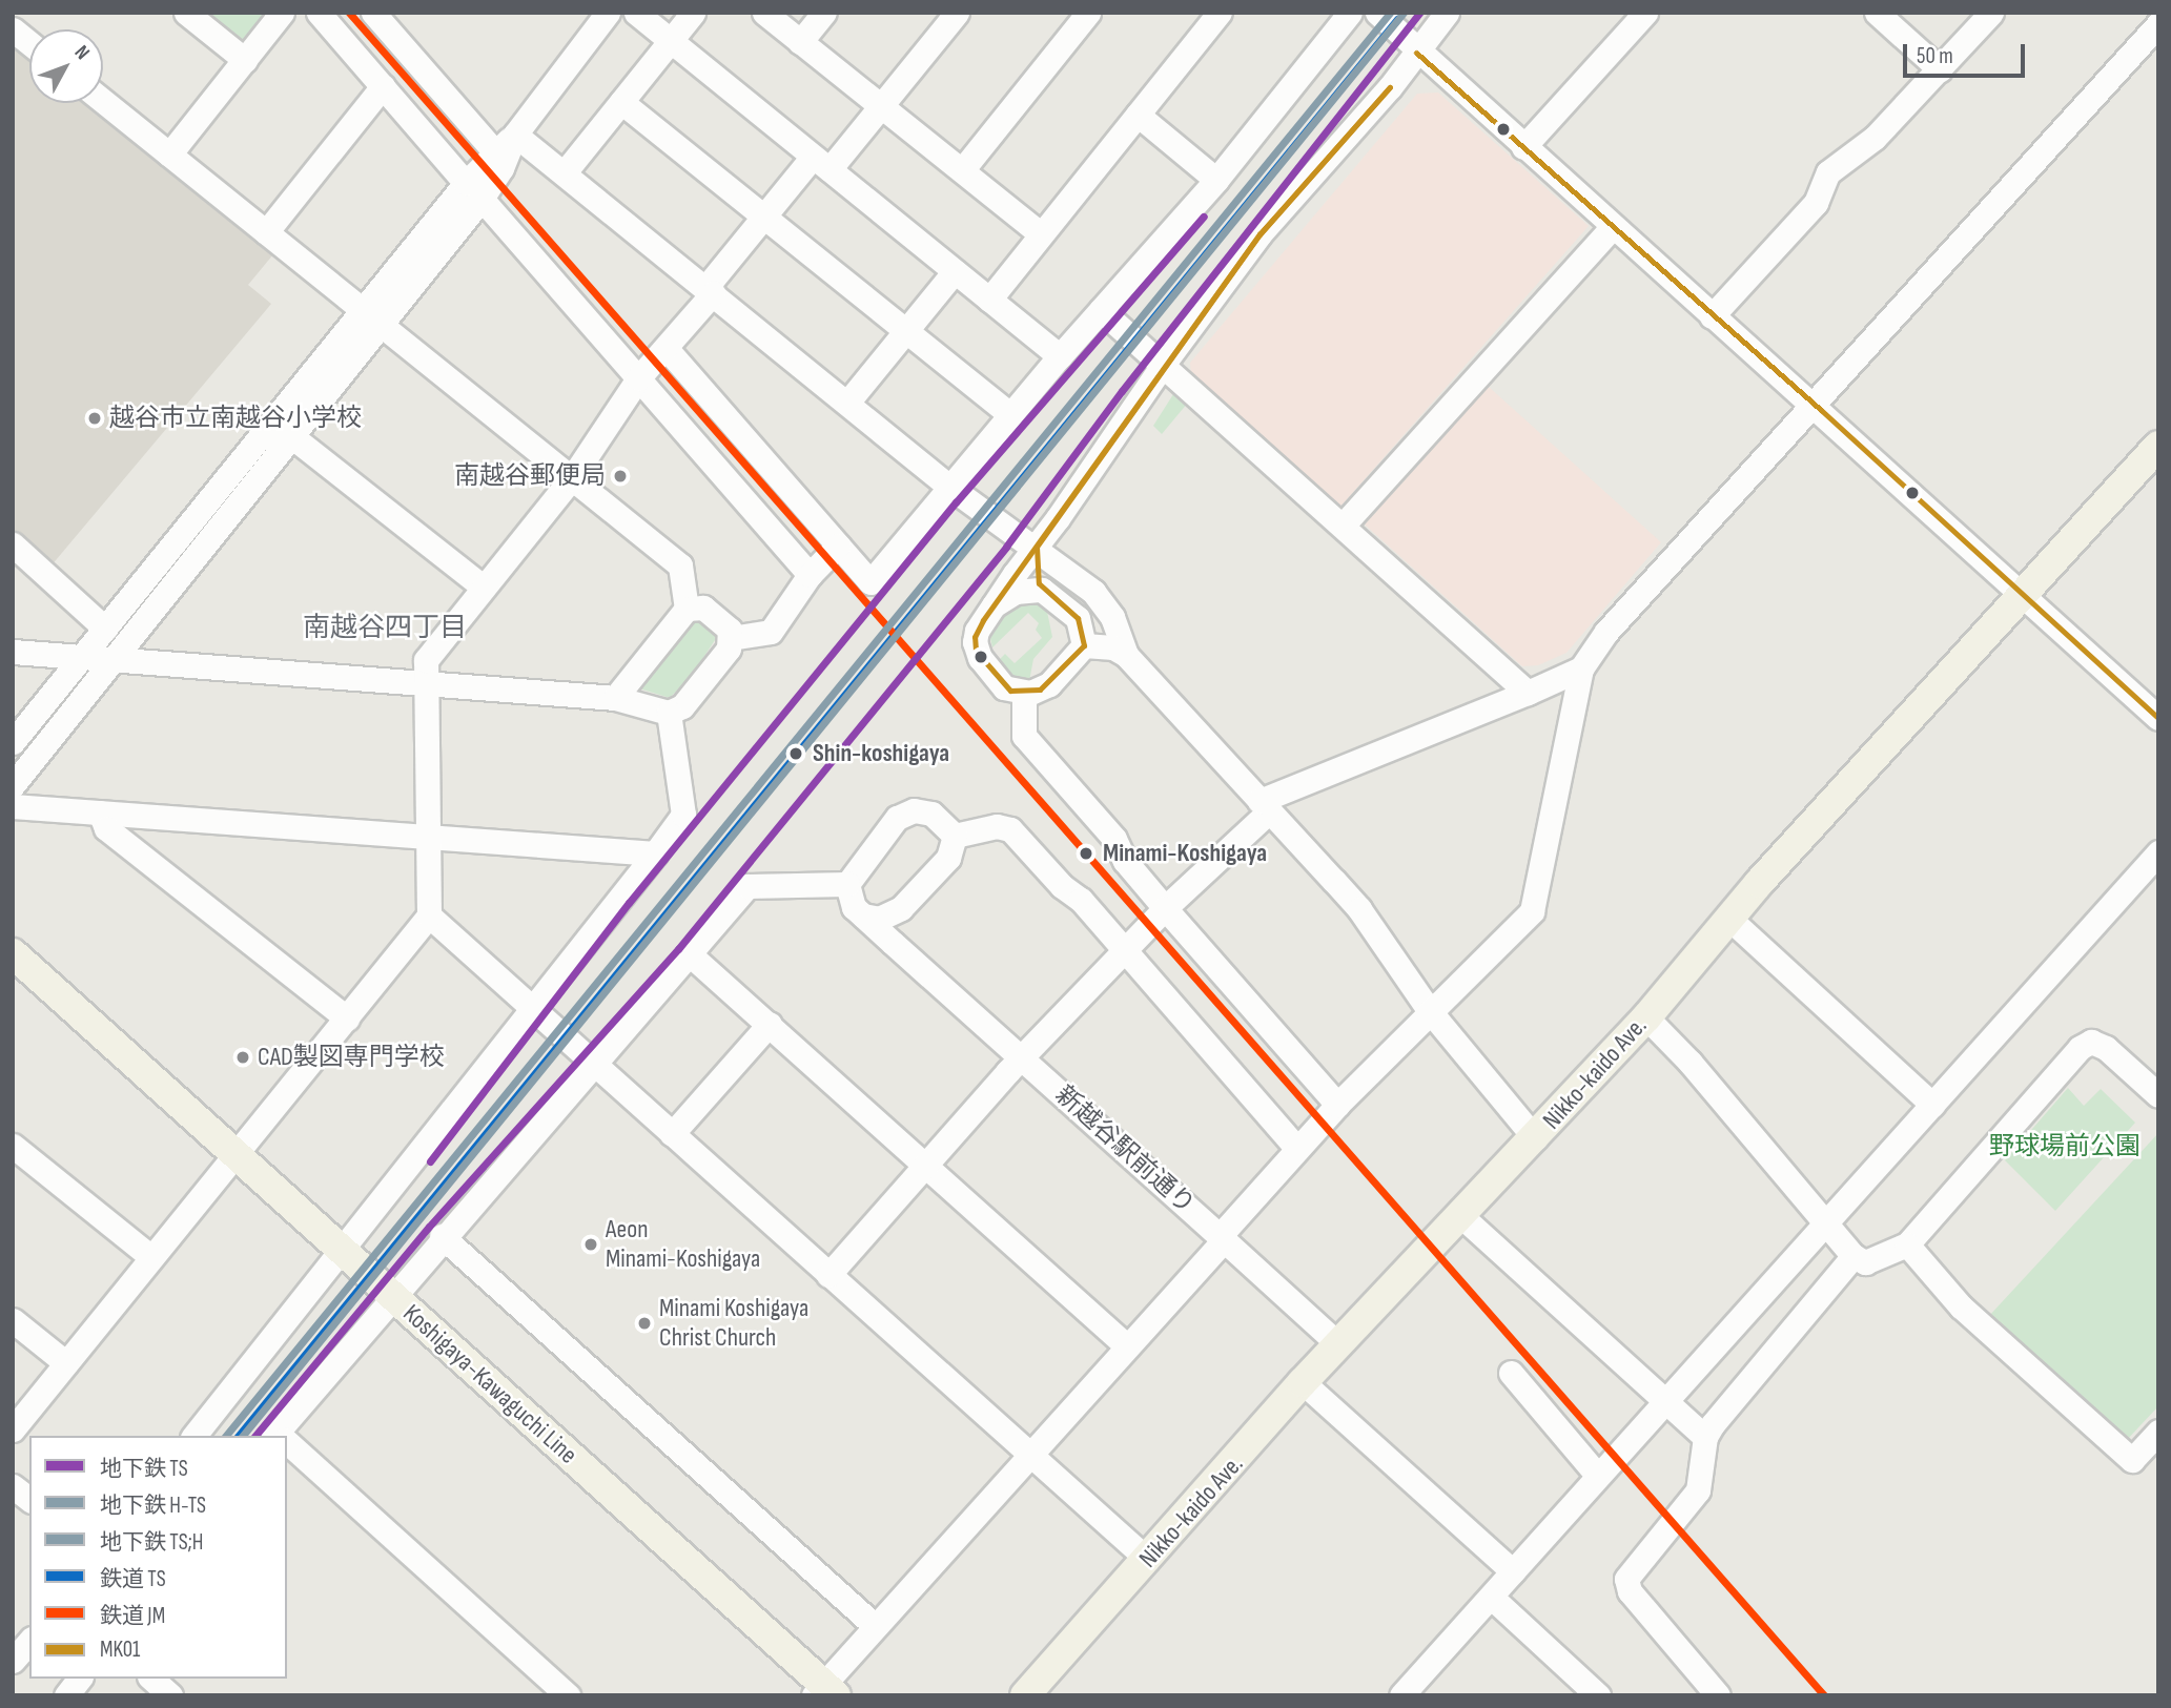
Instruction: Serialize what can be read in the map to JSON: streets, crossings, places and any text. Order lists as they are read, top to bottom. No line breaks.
{"streets":{"main road":["Nikko-kaido Ave.","Koshigaya-Kawaguchi Line"],"street":["新越谷駅前通り"]},"crossings":[["Nikko-kaido Ave.","新越谷駅前通り"]],"districts":["南越谷四丁目"],"parks":["野球場前公園"],"places":["越谷市立南越谷小学校","南越谷郵便局","Shin-koshigaya","Minami-Koshigaya","CAD製図専門学校","Aeon Minami-Koshigaya","Minami Koshigaya Christ Church"],"lines":["metro line TS","metro line H-TS","metro line TS;H","rail line JM","rail line TS","transit line MK01"],"legend":["地下鉄 TS","地下鉄 H-TS","地下鉄 TS;H","鉄道 TS","鉄道 JM","MK01"],"scale_bar":"50 m","north":"top right"}
